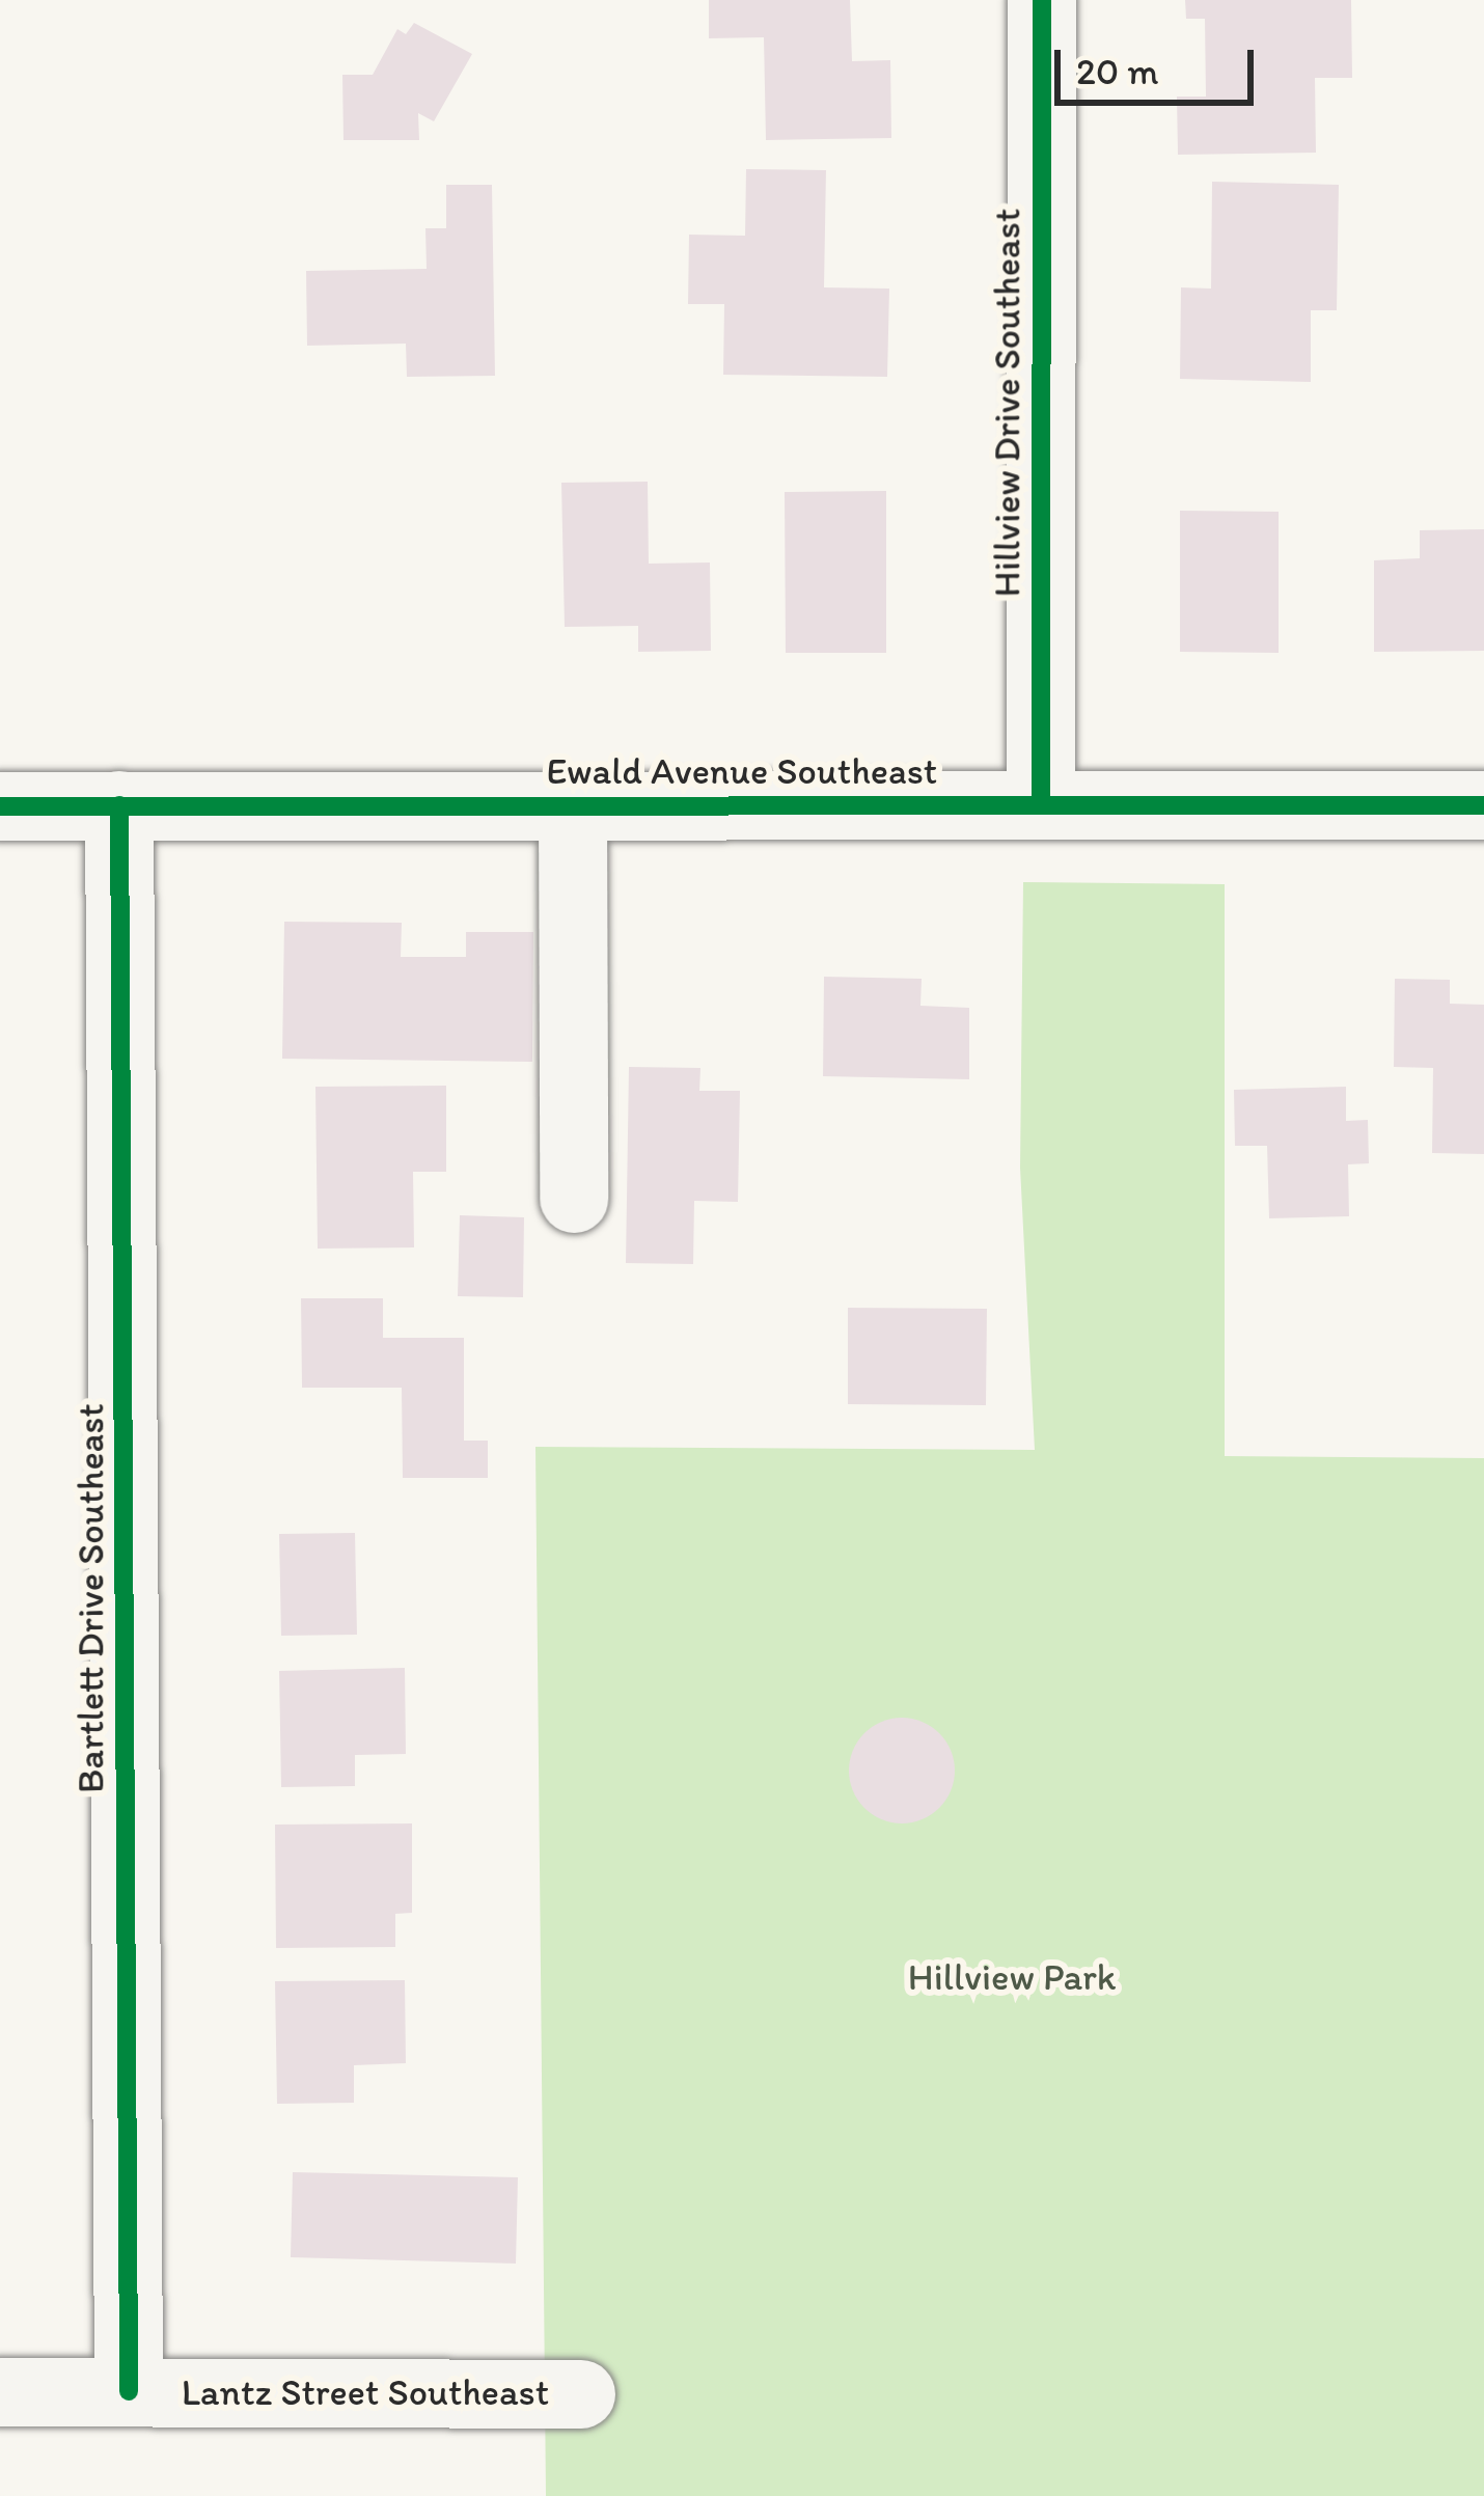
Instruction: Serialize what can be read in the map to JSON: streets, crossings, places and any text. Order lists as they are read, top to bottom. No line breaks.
{"streets":{"street":["Hillview Drive Southeast","Ewald Avenue Southeast","Bartlett Drive Southeast","Lantz Street Southeast"]},"crossings":[["Hillview Drive Southeast","Ewald Avenue Southeast"],["Ewald Avenue Southeast","Bartlett Drive Southeast"],["Bartlett Drive Southeast","Lantz Street Southeast"]],"parks":["Hillview Park"],"scale_bar":"20 m"}
